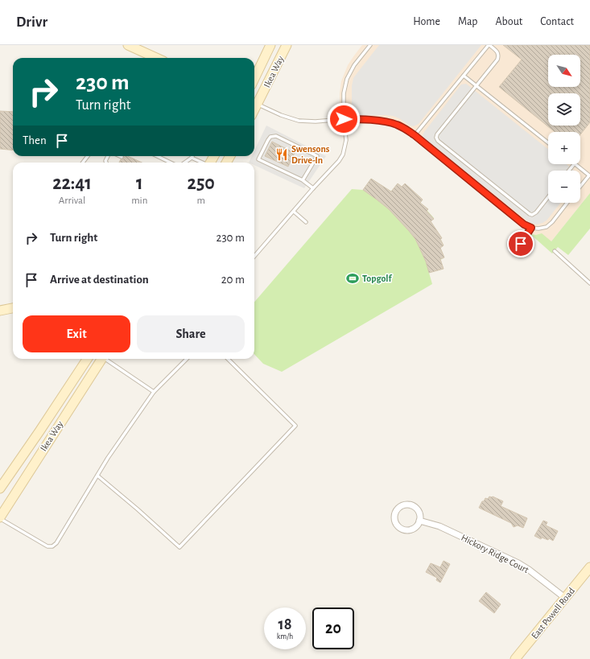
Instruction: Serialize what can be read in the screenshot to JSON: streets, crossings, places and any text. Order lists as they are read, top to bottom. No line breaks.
{"streets":{"main road":["Ikea Way","East Powell Road"],"street":["Hickory Ridge Court"]},"crossings":[["Hickory Ridge Court","East Powell Road"]],"places":{"restaurant":["Swensons Drive-In"],"sports":["Topgolf"]},"north":"bottom right","page":{"header":"Drivr","nav":["Home","Map","About","Contact"],"map_buttons":["+","−"],"turn":["230 m","Turn right"],"then":"Then","eta":["22:41","Arrival","1","min","250","m"],"list":[{"name":"Turn right","value":"230 m"},{"name":"Arrive at destination","value":"20 m"}],"buttons":["Exit","Share"],"speed":"18 km/h","limit":"20"}}
